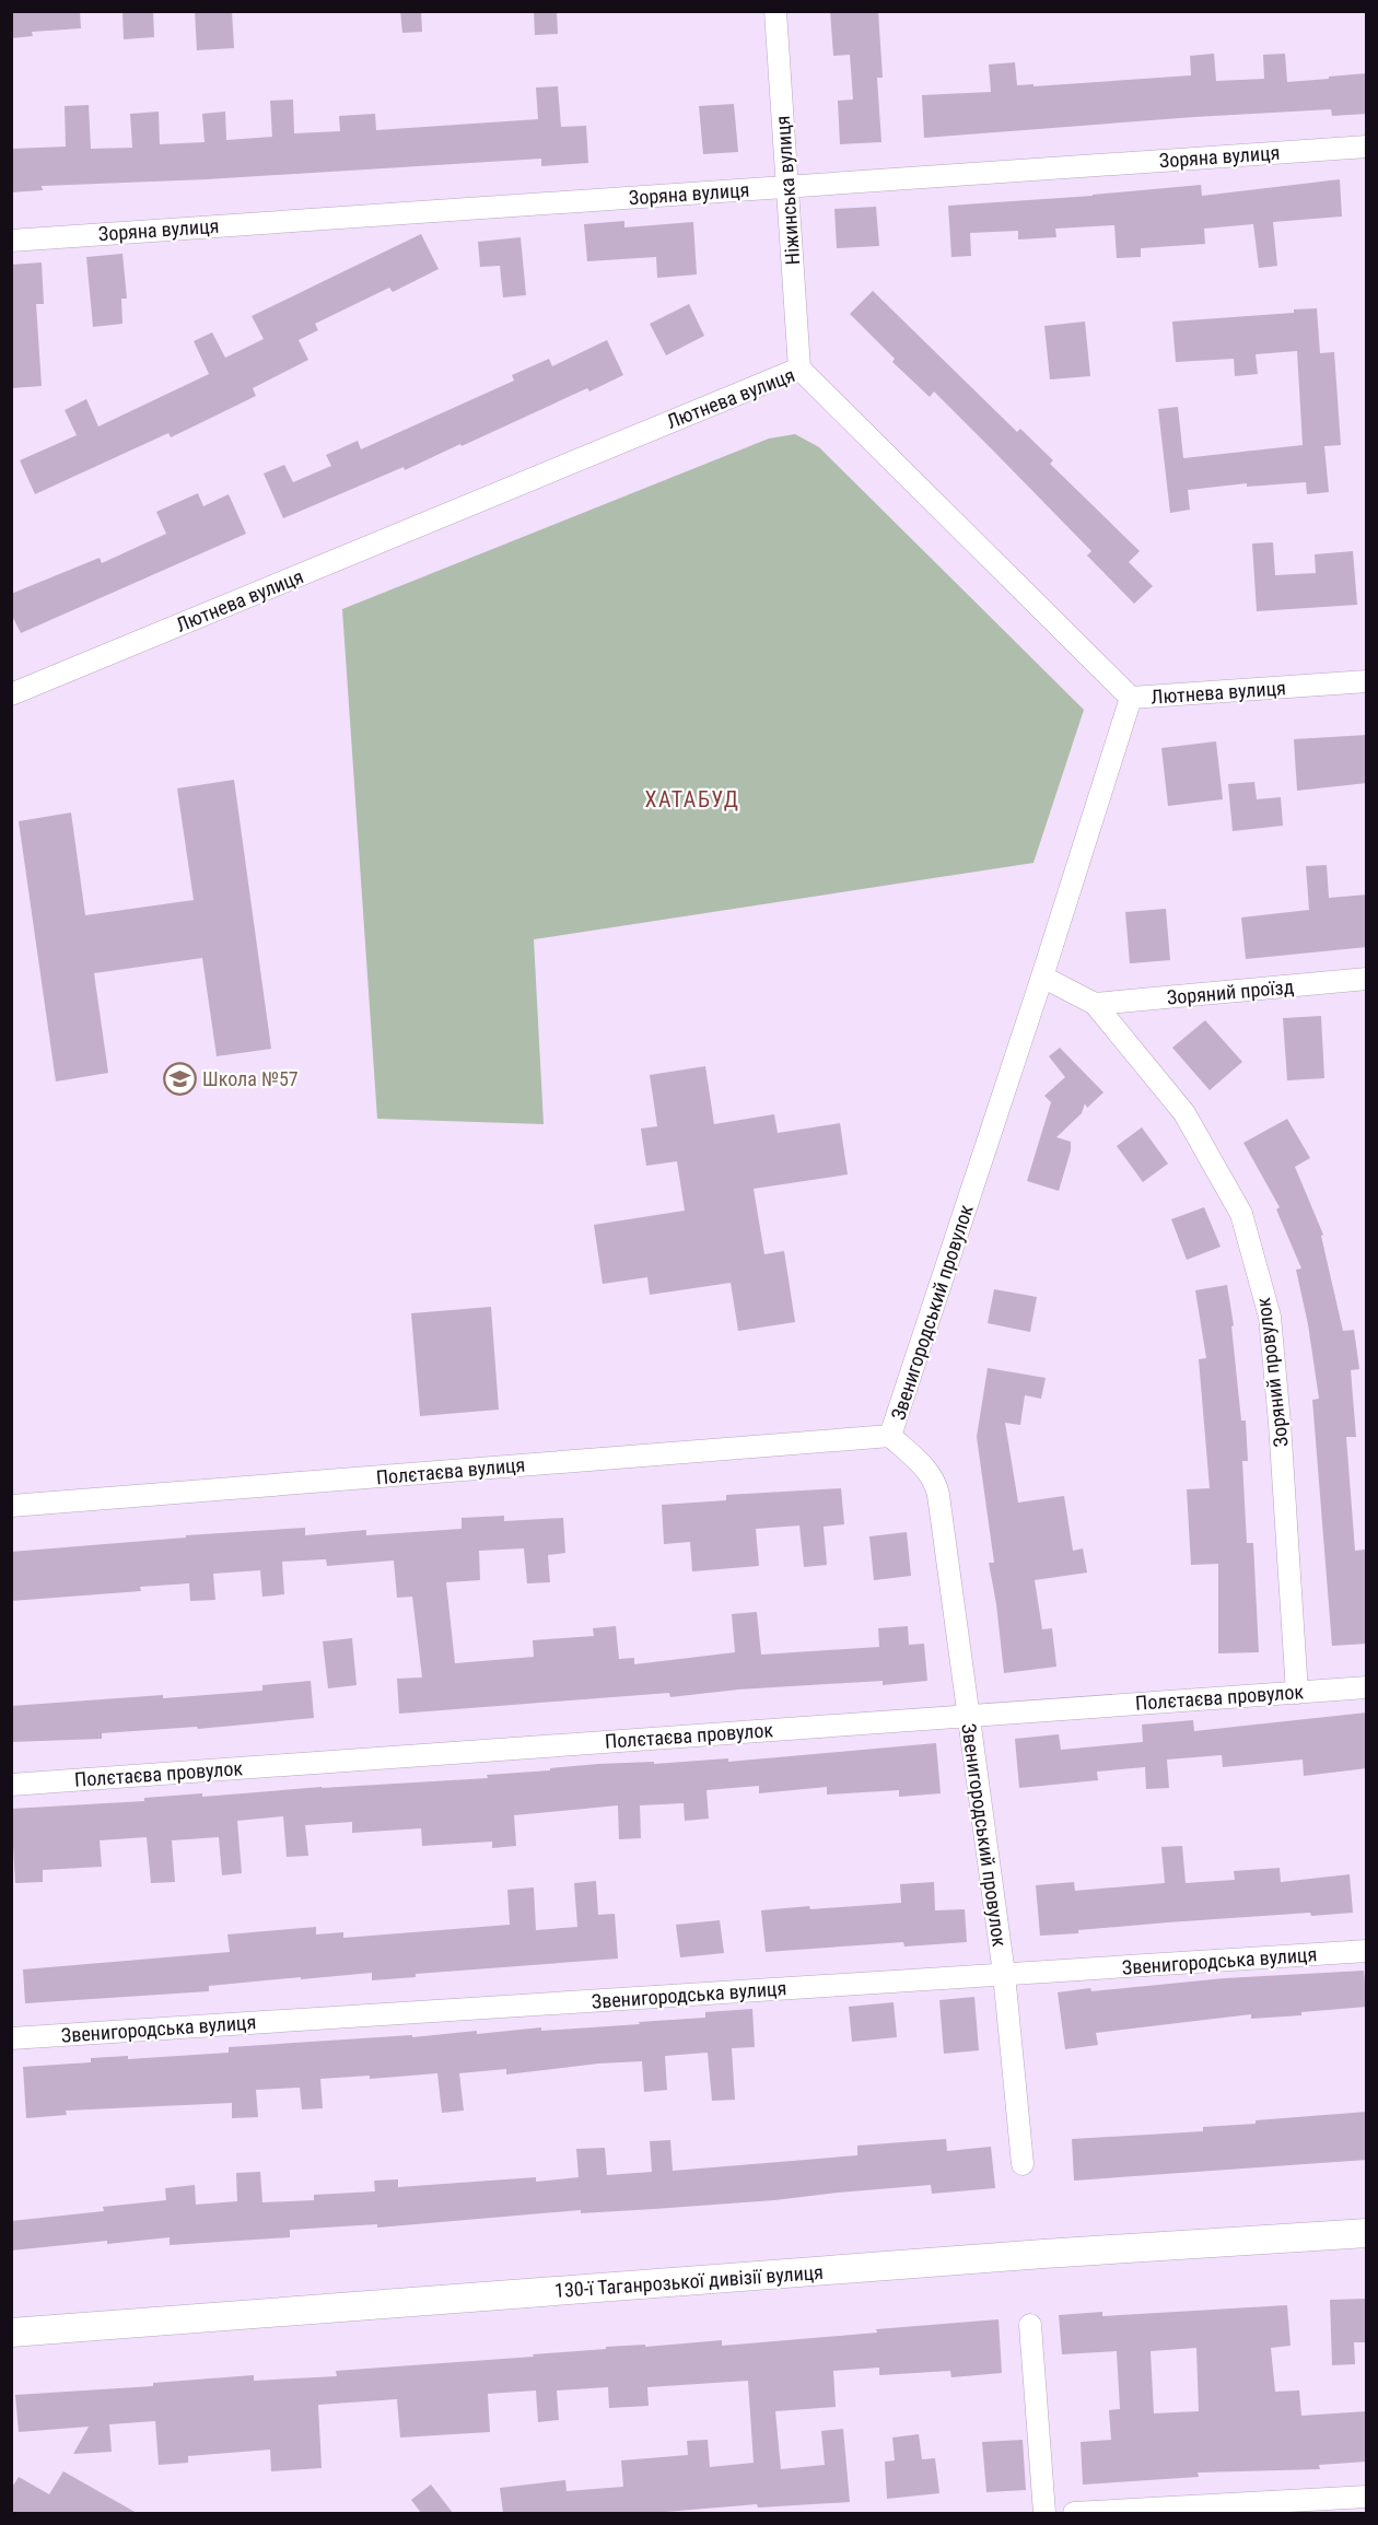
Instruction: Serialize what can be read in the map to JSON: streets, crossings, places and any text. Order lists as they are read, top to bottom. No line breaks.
{"streets":{"street":["Зоряна вулиця","Ніжинська вулиця","Лютнева вулиця","Зоряний проїзд","Звенигородський провулок","Зоряний провулок","Полєтаєва вулиця","Полєтаєва провулок","Звенигородська вулиця","130-ї Таганрозької дивізії вулиця"]},"crossings":[["Зоряна вулиця","Ніжинська вулиця"],["Ніжинська вулиця","Лютнева вулиця"],["Лютнева вулиця","Звенигородський провулок"],["Зоряний проїзд","Зоряний провулок"],["Звенигородський провулок","Зоряний провулок"],["Звенигородський провулок","Полєтаєва вулиця"],["Звенигородський провулок","Полєтаєва провулок"],["Звенигородський провулок","Звенигородська вулиця"],["Зоряний провулок","Полєтаєва провулок"]],"districts":["ХАТАБУД"],"places":{"school or university":["Школа №57"]}}
